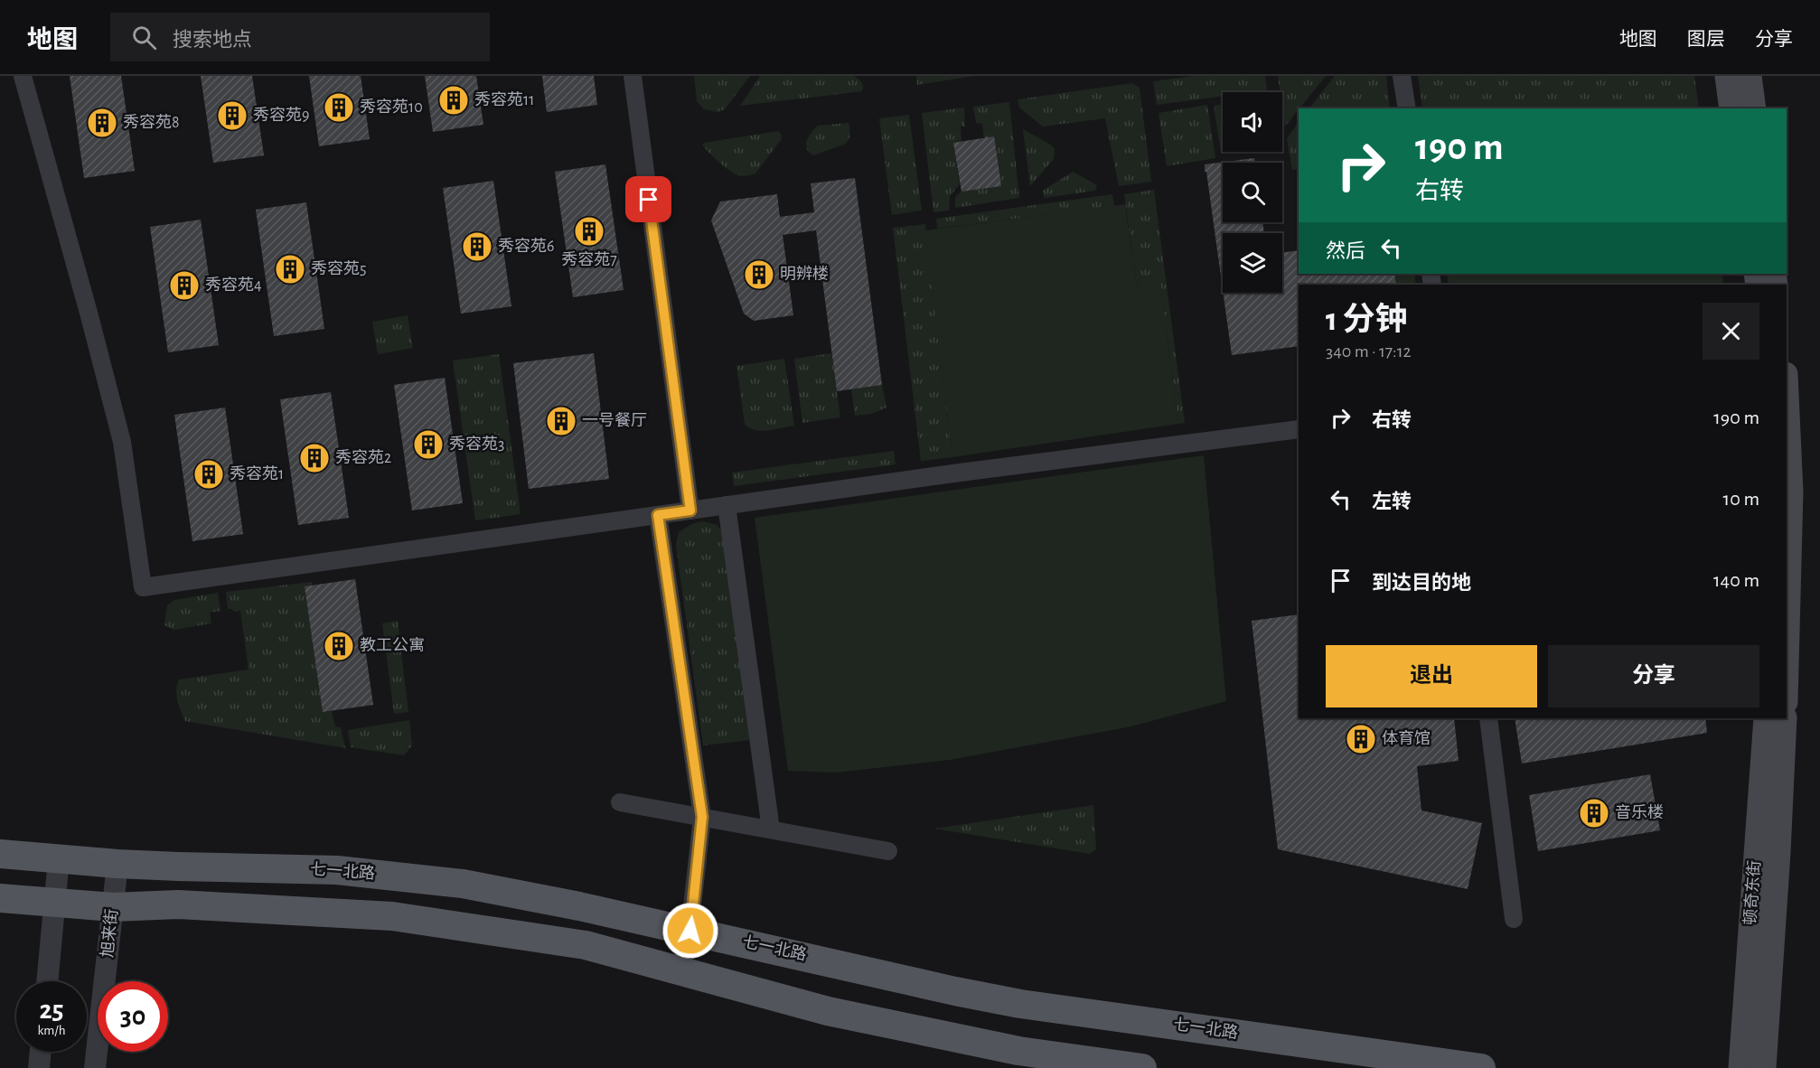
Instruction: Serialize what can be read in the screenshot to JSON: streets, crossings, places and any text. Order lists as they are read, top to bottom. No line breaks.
{"streets":{"main road":["七一北路","顿奇东街"],"street":["旭来街"]},"crossings":[["七一北路","旭来街"]],"places":{"building":["秀容苑11","秀容苑10","秀容苑9","秀容苑8","秀容苑7","秀容苑6","秀容苑5","明辨楼","秀容苑4","一号餐厅","秀容苑3","秀容苑2","秀容苑1","教工公寓","体育馆","音乐楼"]},"page":{"header":"地图","search":"搜索地点","nav":["地图","图层","分享"],"turn":["190 m","右转"],"then":"然后","heading":["1 分钟","340 m · 17:12"],"list":[{"name":"右转","value":"190 m"},{"name":"左转","value":"10 m"},{"name":"到达目的地","value":"140 m"}],"buttons":["退出","分享"],"speed":"25 km/h","limit":"30"}}
